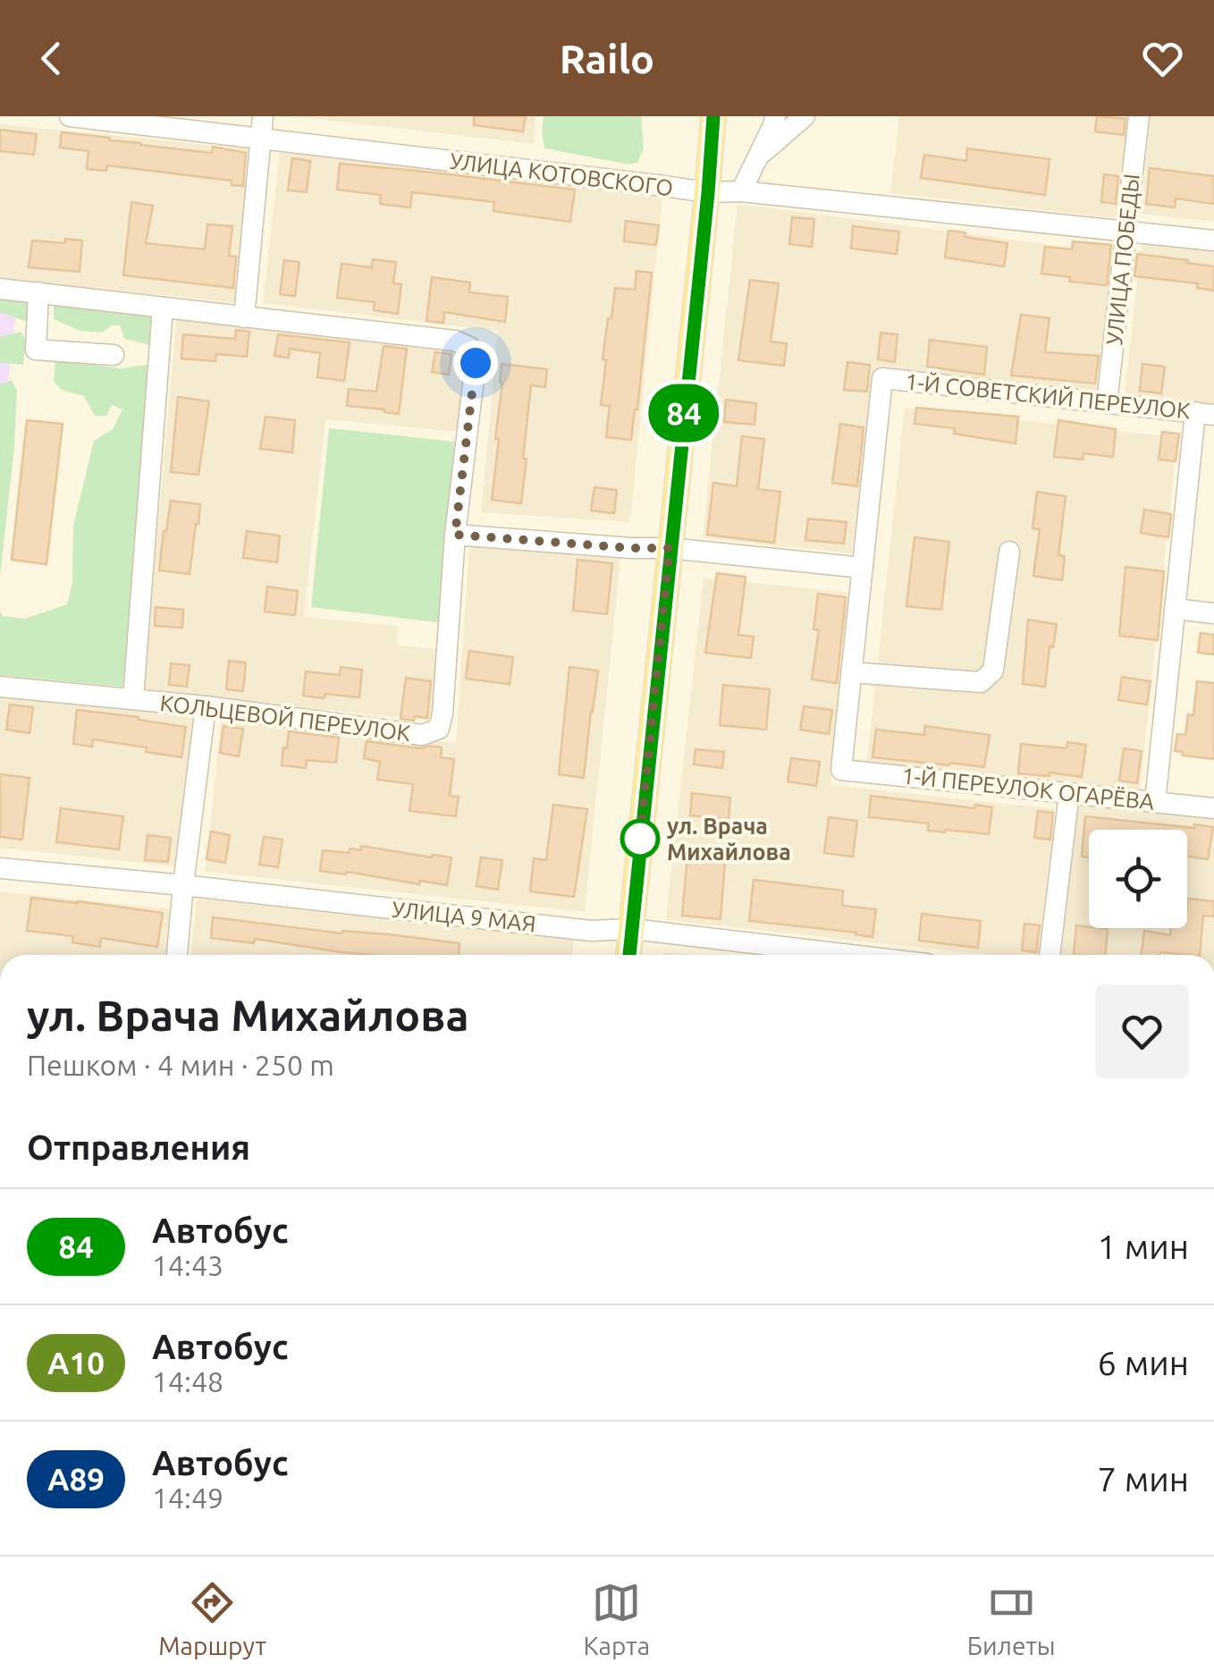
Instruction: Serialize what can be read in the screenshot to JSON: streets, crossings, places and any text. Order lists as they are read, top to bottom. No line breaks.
{"streets":{"street":["УЛИЦА КОТОВСКОГО","УЛИЦА ПОБЕДЫ","1-Й СОВЕТСКИЙ ПЕРЕУЛОК","КОЛЬЦЕВОЙ ПЕРЕУЛОК","1-Й ПЕРЕУЛОК ОГАРЁВА","УЛИЦА 9 МАЯ"]},"crossings":[["УЛИЦА КОТОВСКОГО","УЛИЦА ПОБЕДЫ"],["УЛИЦА ПОБЕДЫ","1-Й СОВЕТСКИЙ ПЕРЕУЛОК"]],"places":["ул. Врача Михайлова"],"lines":["bus line 84"],"page":{"header":"Railo","on_map":"84","heading":[["ул. Врача Михайлова","Пешком · 4 мин · 250 m"],"Отправления"],"list":[{"mark":"84","name":"Автобус","note":"14:43","value":"1 мин"},{"mark":"А10","name":"Автобус","note":"14:48","value":"6 мин"},{"mark":"А89","name":"Автобус","note":"14:49","value":"7 мин"}],"tabs":["Маршрут","Карта","Билеты"]}}
